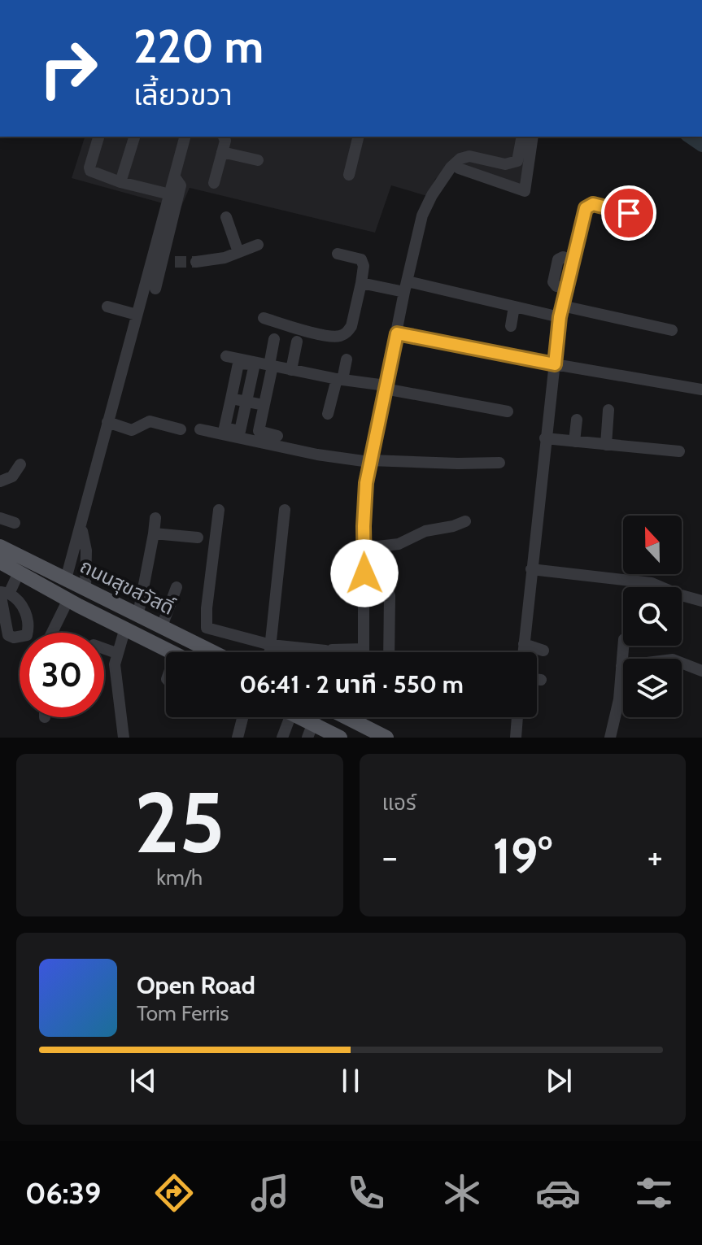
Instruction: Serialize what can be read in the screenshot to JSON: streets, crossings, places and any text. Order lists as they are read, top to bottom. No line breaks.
{"streets":{"main road":["ถนนสุขสวัสดิ์"]},"north":"top","page":{"turn":["220 m","เลี้ยวขวา"],"limit":"30","trip":"06:41 · 2 นาที · 550 m","tile":[["25","km/h"],"แอร์"],"heat":["−","19°","+"],"song":["Open Road","Tom Ferris"],"tabs":"06:39"}}
